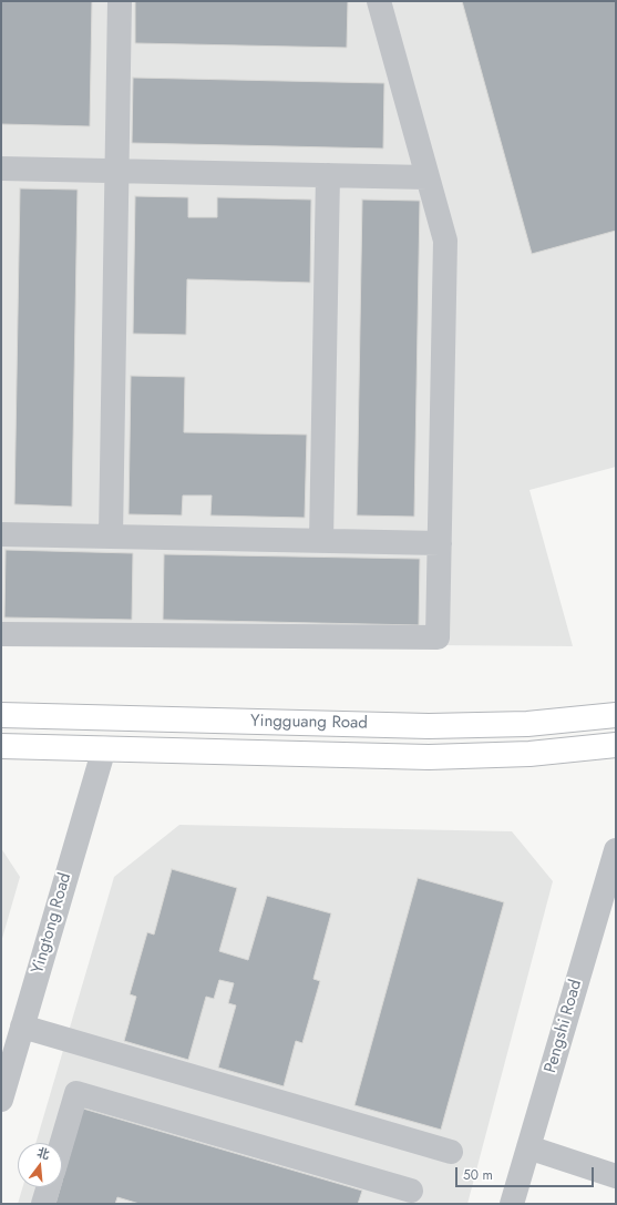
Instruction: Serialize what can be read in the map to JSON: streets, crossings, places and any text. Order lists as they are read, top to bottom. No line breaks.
{"streets":{"main road":["Yingguang Road"],"street":["Yingtong Road","Pengshi Road"]},"crossings":[["Yingguang Road","Yingtong Road"]],"scale_bar":"50 m","north":"top"}
